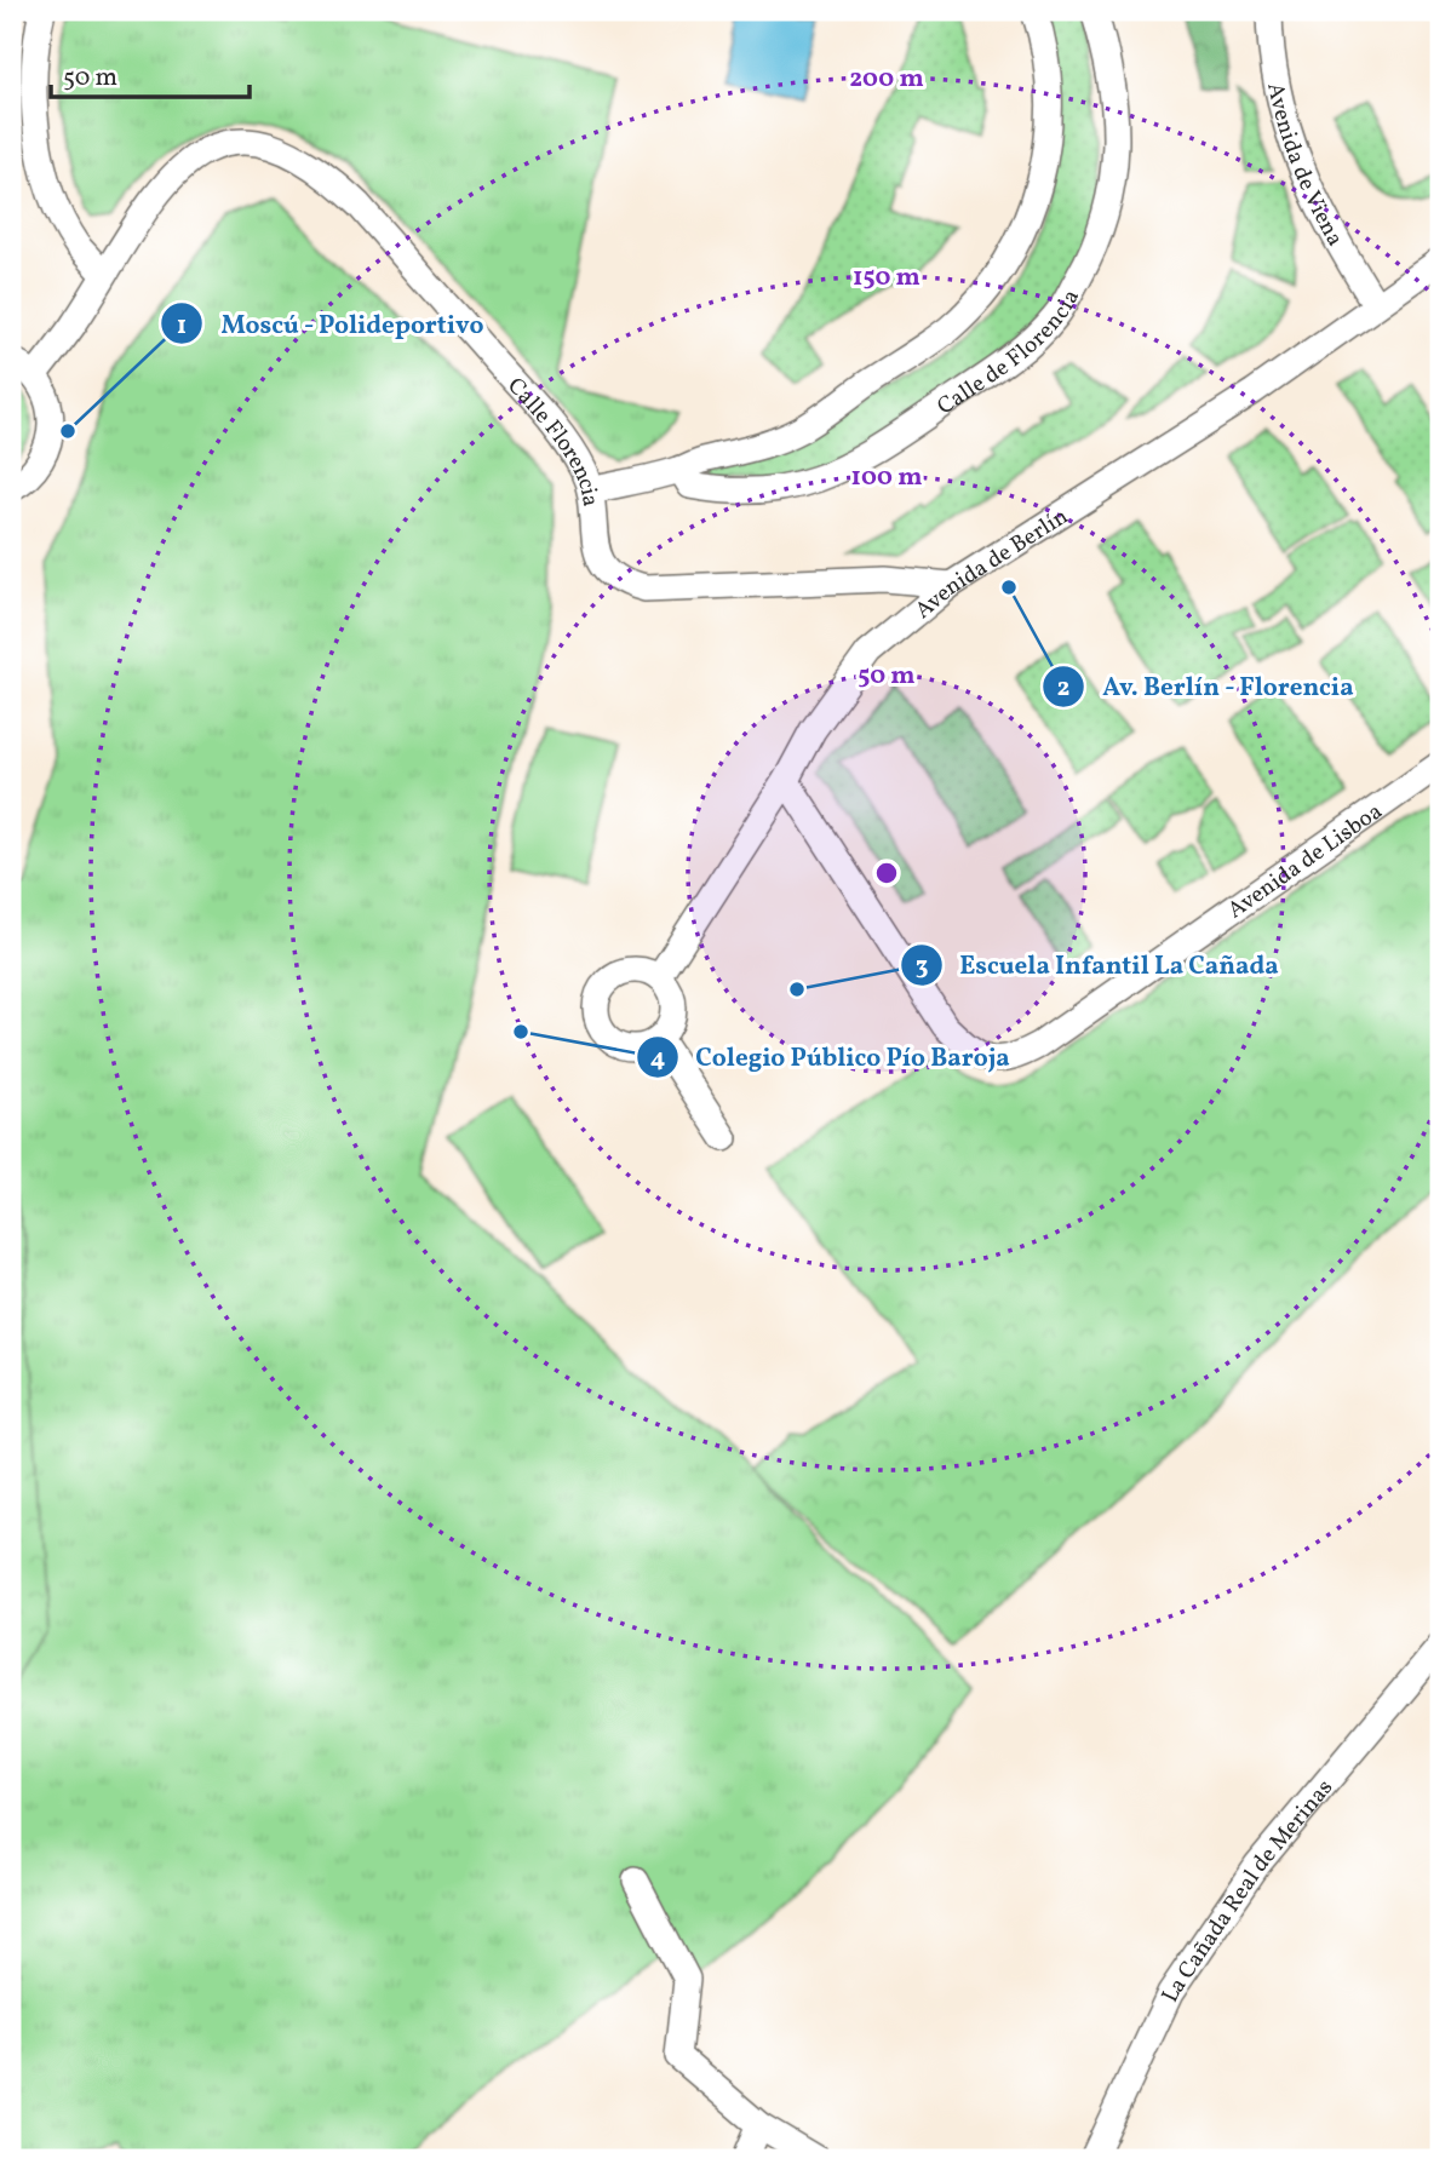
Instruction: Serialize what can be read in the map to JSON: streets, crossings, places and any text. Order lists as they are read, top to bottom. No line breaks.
{"streets":{"street":["Avenida de Viena","Calle de Florencia","Calle Florencia","Avenida de Berlín","Avenida de Lisboa","La Cañada Real de Merinas"]},"crossings":[["Avenida de Viena","Avenida de Berlín"],["Calle Florencia","Avenida de Berlín"],["Avenida de Berlín","Avenida de Lisboa"]],"places":["Moscú - Polideportivo","Av. Berlín - Florencia","Escuela Infantil La Cañada","Colegio Público Pío Baroja"],"scale_bar":"50 m","rings":["200 m","150 m","100 m","50 m"]}
